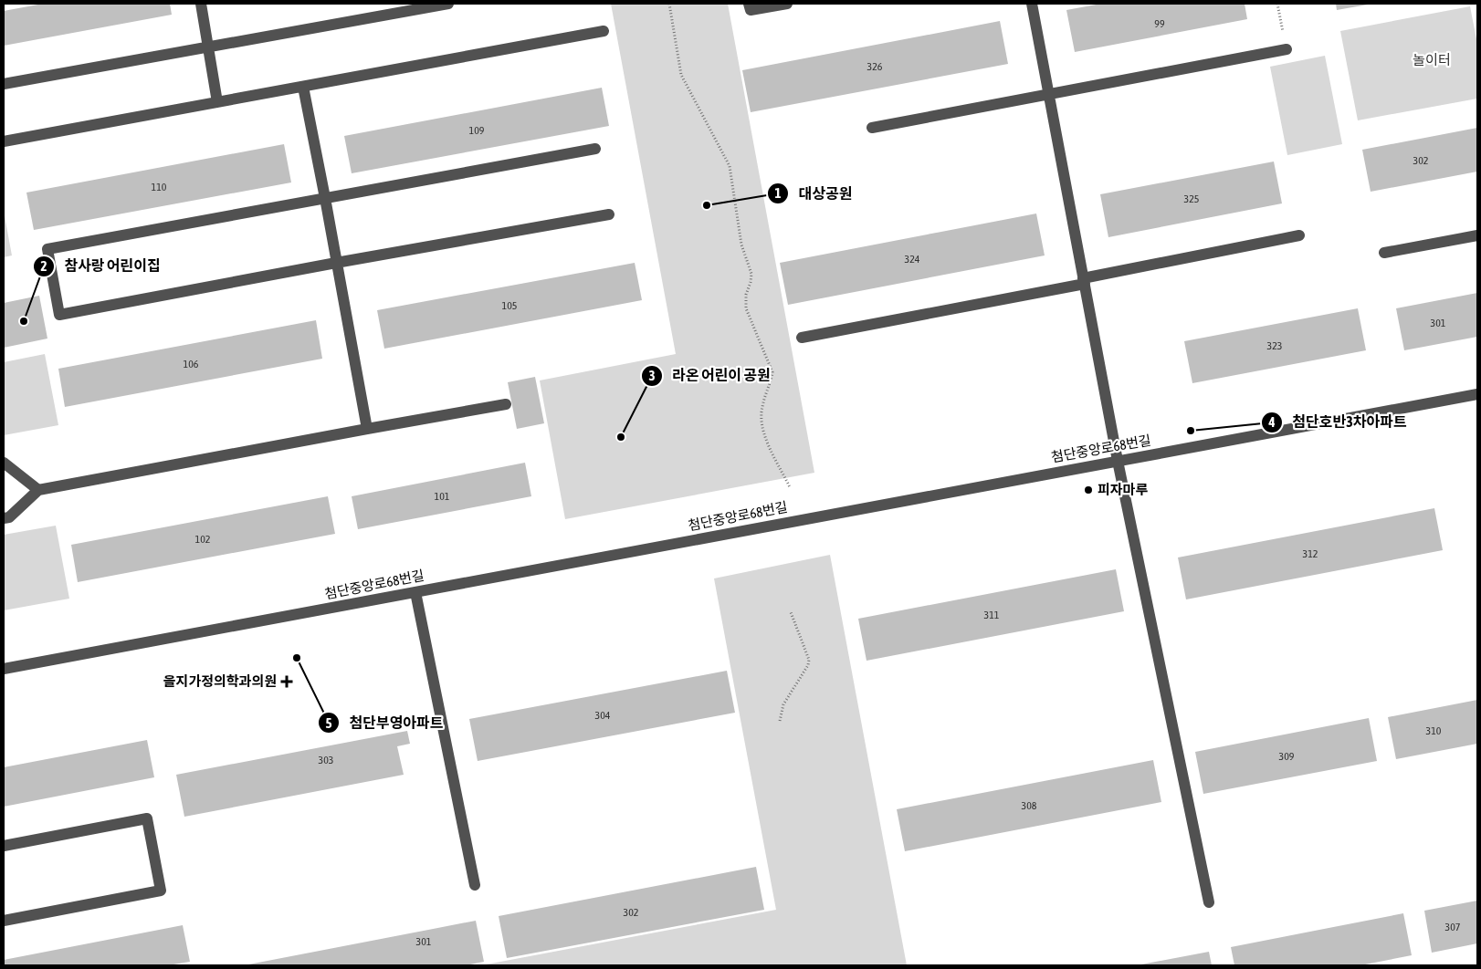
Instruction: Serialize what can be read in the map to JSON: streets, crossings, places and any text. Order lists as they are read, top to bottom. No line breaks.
{"streets":{"street":["첨단중앙로68번길"]},"parks":["놀이터"],"places":{"other":["대상공원","참사랑 어린이집","첨단호반3차아파트","라온 어린이 공원","피자마루","첨단부영아파트"],"health":["을지가정의학과의원"]},"house_numbers":["99","326","109","302","110","325","324","105","301","323","106","101","102","312","311","304","310","309","303","308","302","307","301"]}
